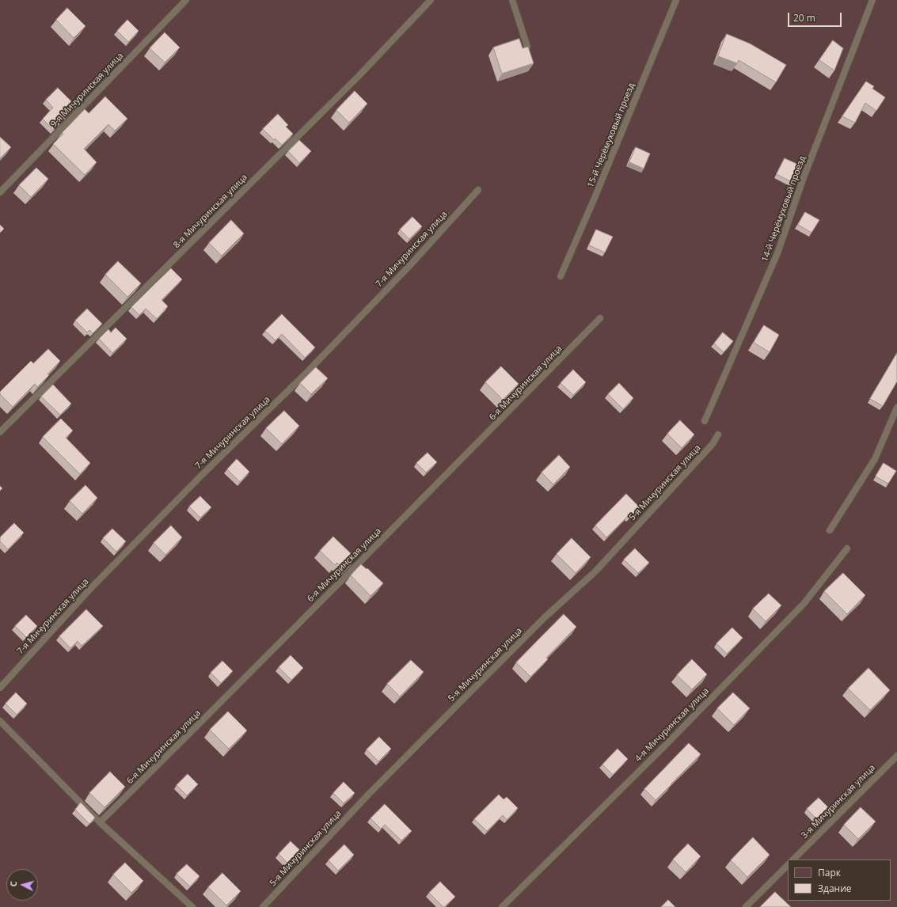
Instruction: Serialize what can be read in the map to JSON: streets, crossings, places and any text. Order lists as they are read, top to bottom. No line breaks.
{"streets":{"lane":["9-я Мичуринская улица","15-й Черёмуховый проезд","14-й Черёмуховый проезд","8-я Мичуринская улица","7-я Мичуринская улица","6-я Мичуринская улица","5-я Мичуринская улица","4-я Мичуринская улица","3-я Мичуринская улица"]},"legend":["Парк","Здание"],"scale_bar":"20 m","north":"left"}
